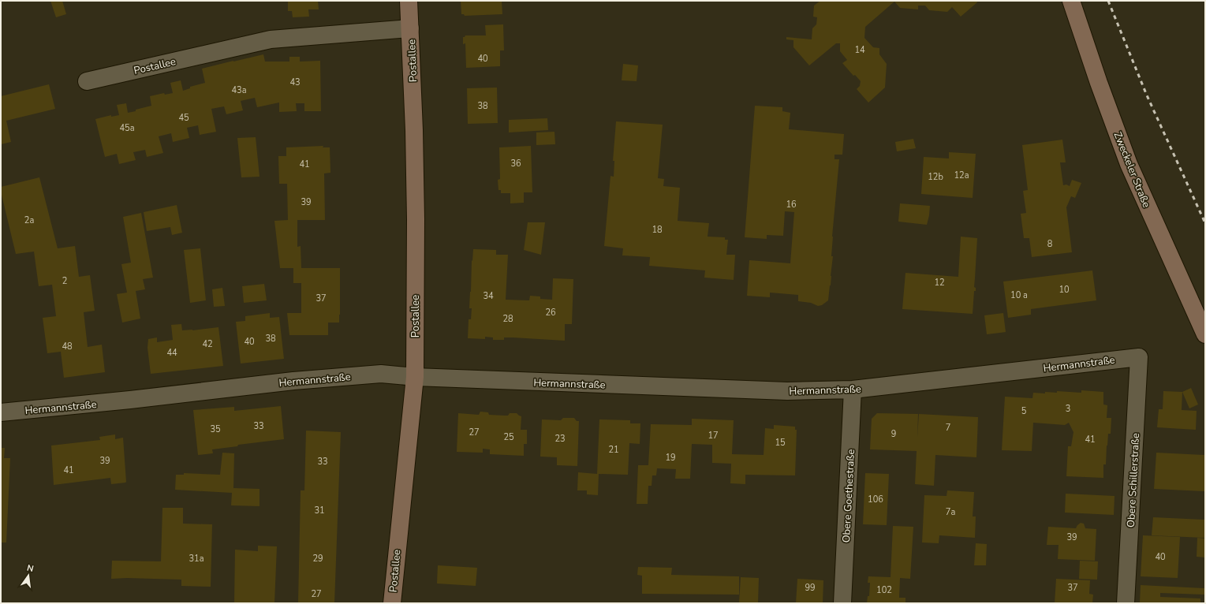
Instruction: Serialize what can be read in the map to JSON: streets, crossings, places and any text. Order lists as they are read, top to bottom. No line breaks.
{"streets":{"street":["Postallee","Zweckeler Straße","Hermannstraße","Obere Schillerstraße","Obere Goethestraße"]},"crossings":[["Postallee","Hermannstraße"],["Hermannstraße","Obere Schillerstraße"],["Hermannstraße","Obere Goethestraße"]],"house_numbers":["14","40","43","43a","38","45","45a","36","41","12a","12b","39","16","2a","18","8","2","12","10","10 a","34","37","26","28","38","40","42","48","44","3","5","33","7","35","27","9","17","25","23","41","15","21","19","39","33","41","106","31","7a","39","40","31a","29","99","37","102","27"],"north":"top"}
